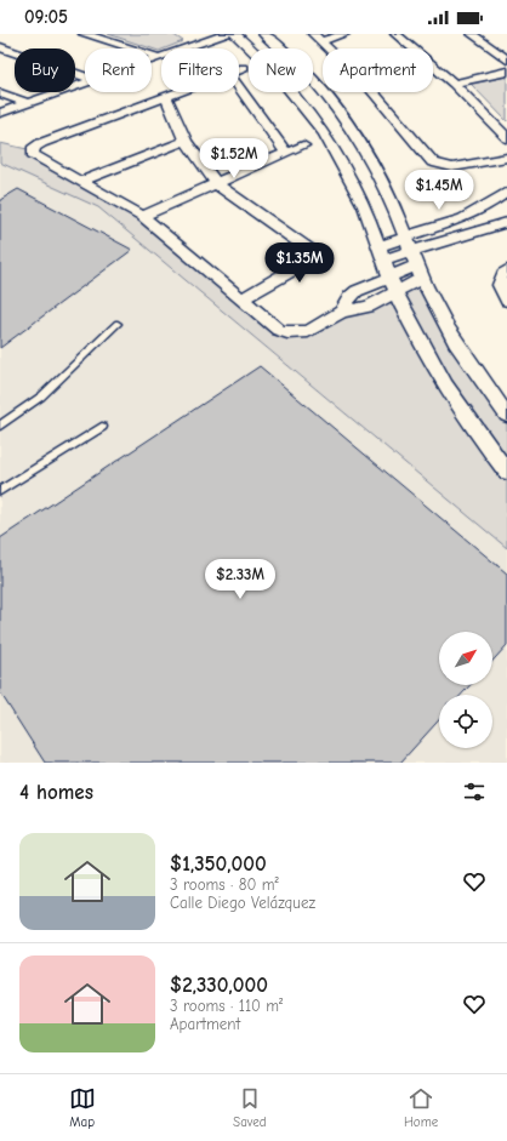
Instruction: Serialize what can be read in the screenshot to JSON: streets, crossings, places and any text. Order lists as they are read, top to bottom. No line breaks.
{"north":"top right","page":{"status":"09:05","chip":["Buy","Rent","Filters","New","Apartment"],"price":["$1.52M","$1.45M","$1.35M","$2.33M"],"heading":"4 homes","list":[{"name":"$1,350,000","note":"3 rooms · 80 m² · Calle Diego Velázquez"},{"name":"$2,330,000","note":"3 rooms · 110 m² · Apartment"}],"tabs":["Map","Saved","Home"]}}
